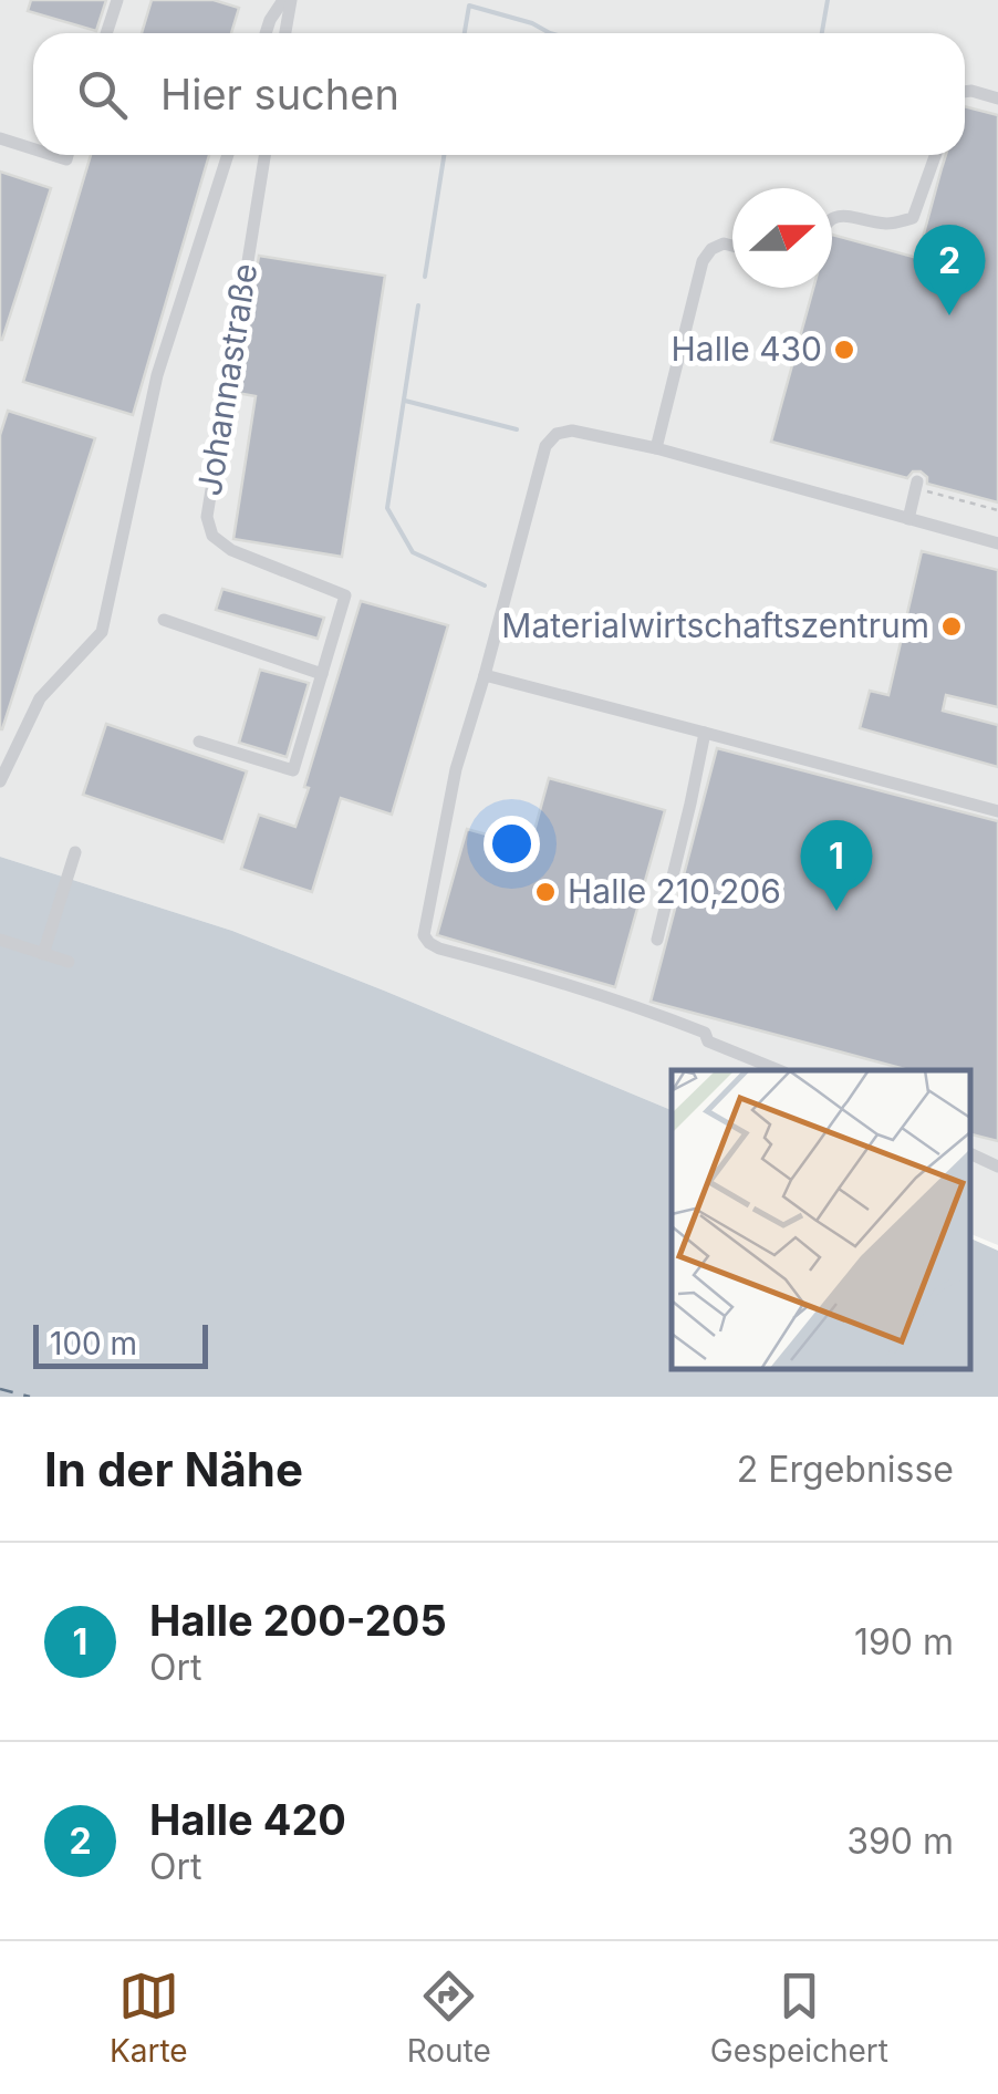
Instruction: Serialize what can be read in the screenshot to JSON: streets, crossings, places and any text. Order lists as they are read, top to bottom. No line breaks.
{"streets":{"street":["Johannastraße"]},"places":["Halle 430","Materialwirtschaftszentrum","Halle 210,206"],"scale_bar":"100 m","north":"right","page":{"search":"Hier suchen","pins":["2","1"],"scale":"100 m","heading":["In der Nähe","2 Ergebnisse"],"list":[{"mark":"1","name":"Halle 200-205","note":"Ort","value":"190 m"},{"mark":"2","name":"Halle 420","note":"Ort","value":"390 m"}],"nav":["Karte","Route","Gespeichert"]}}
